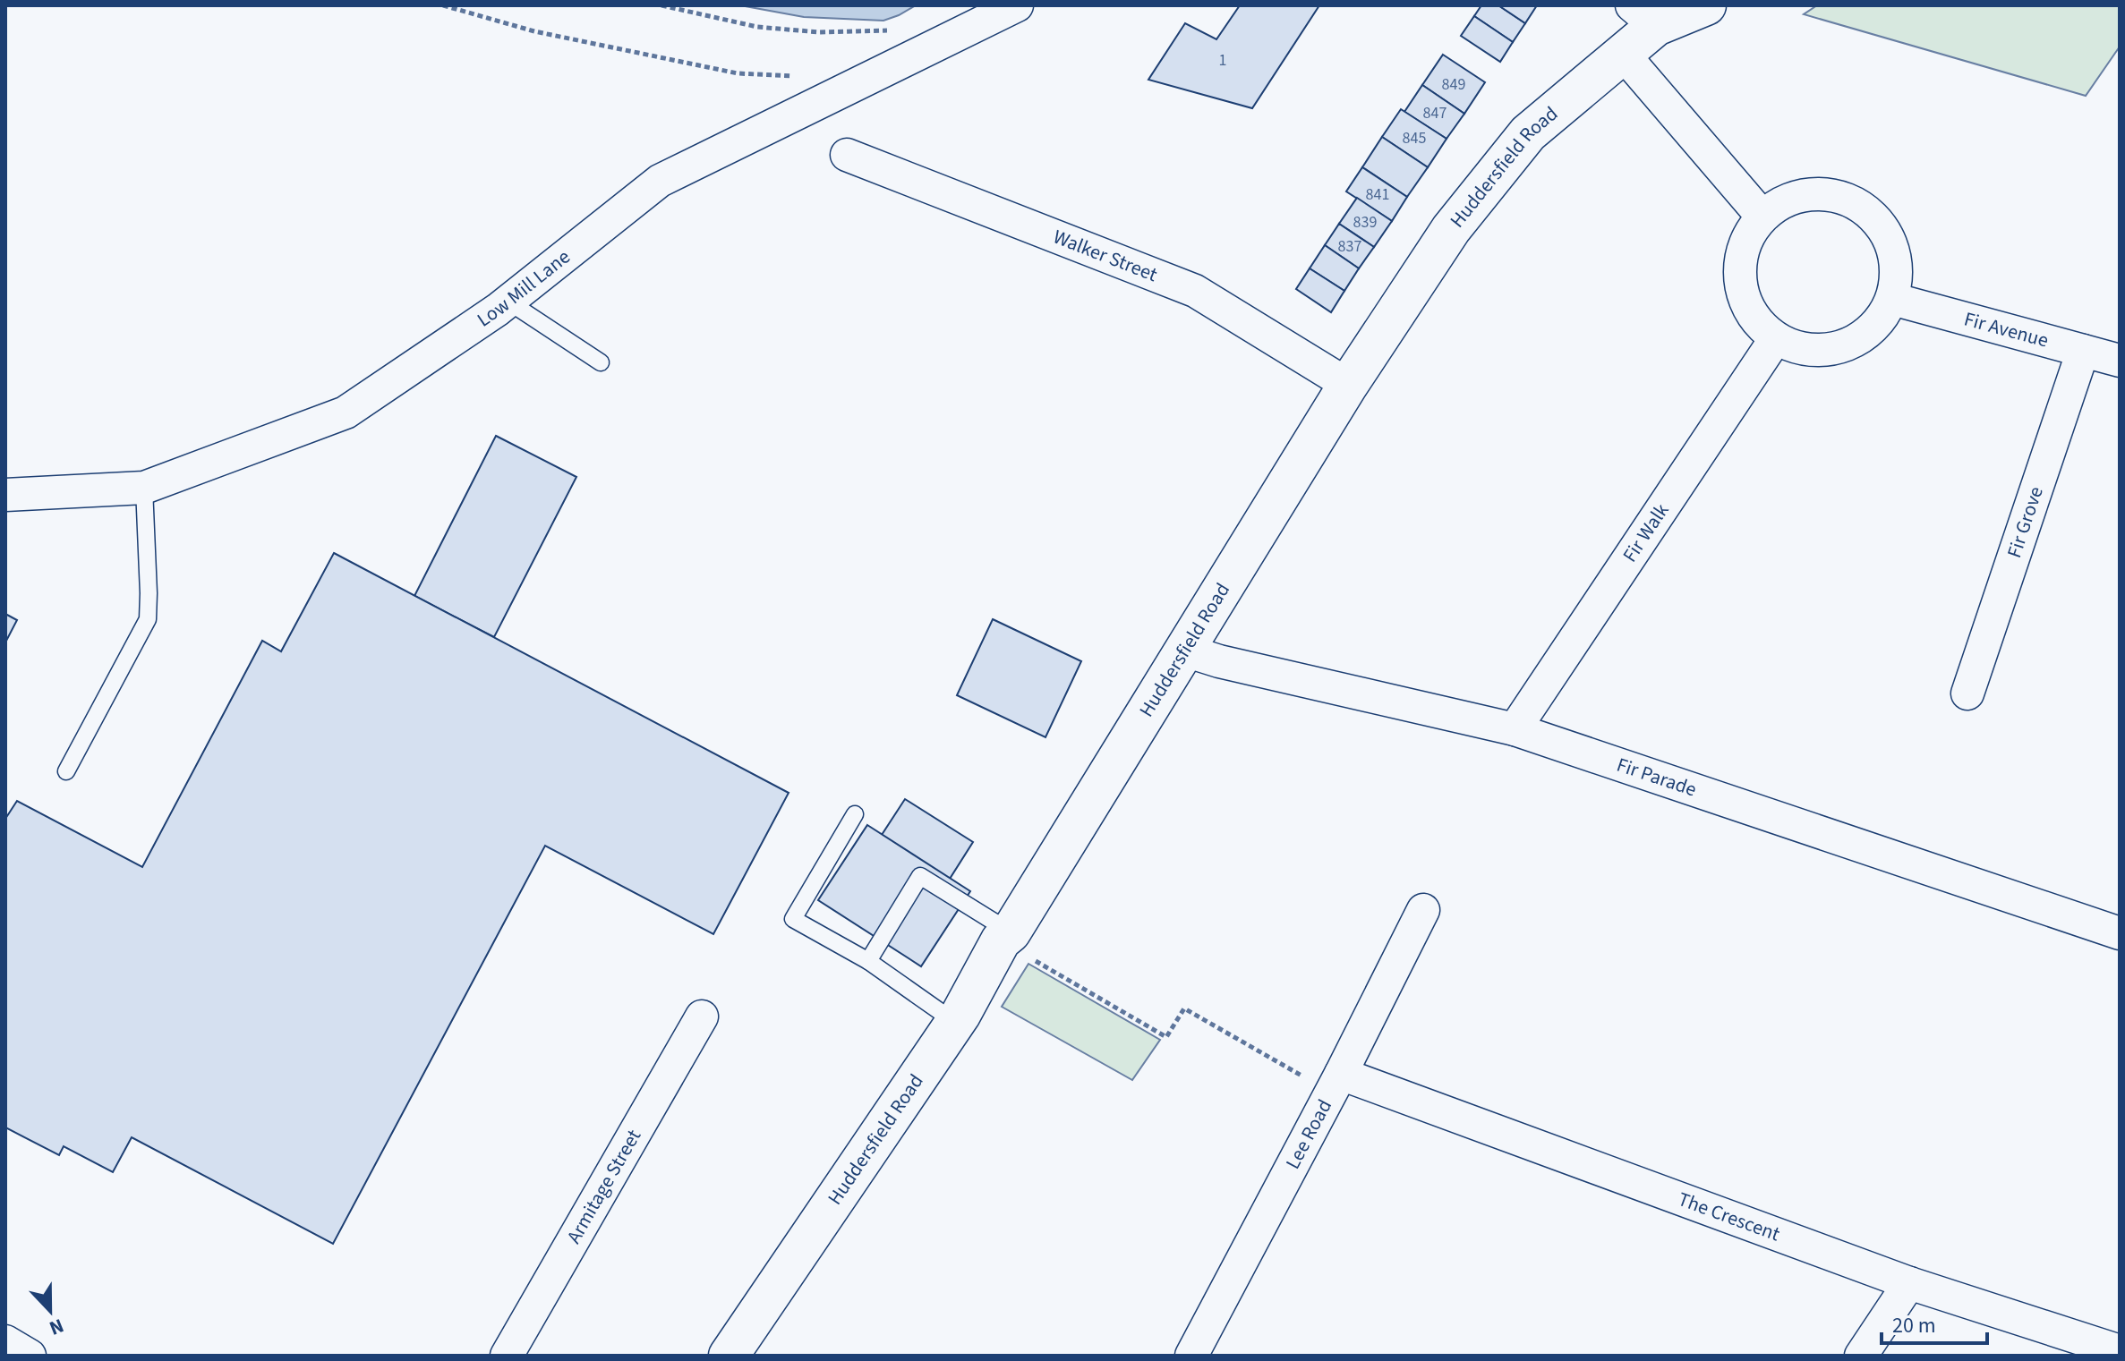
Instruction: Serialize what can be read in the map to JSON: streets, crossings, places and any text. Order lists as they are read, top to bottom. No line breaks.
{"streets":{"highway":["Huddersfield Road"],"street":["Walker Street","Low Mill Lane","Fir Avenue","Fir Grove","Fir Walk","Fir Parade","Lee Road","Armitage Street","The Crescent"]},"crossings":[["Huddersfield Road","Walker Street"],["Huddersfield Road","Fir Parade"],["Fir Avenue","Fir Grove"],["Fir Avenue","Fir Walk"],["Fir Walk","Fir Parade"],["Lee Road","The Crescent"]],"house_numbers":["1","849","847","845","841","839","837"],"scale_bar":"20 m","north":"bottom"}
